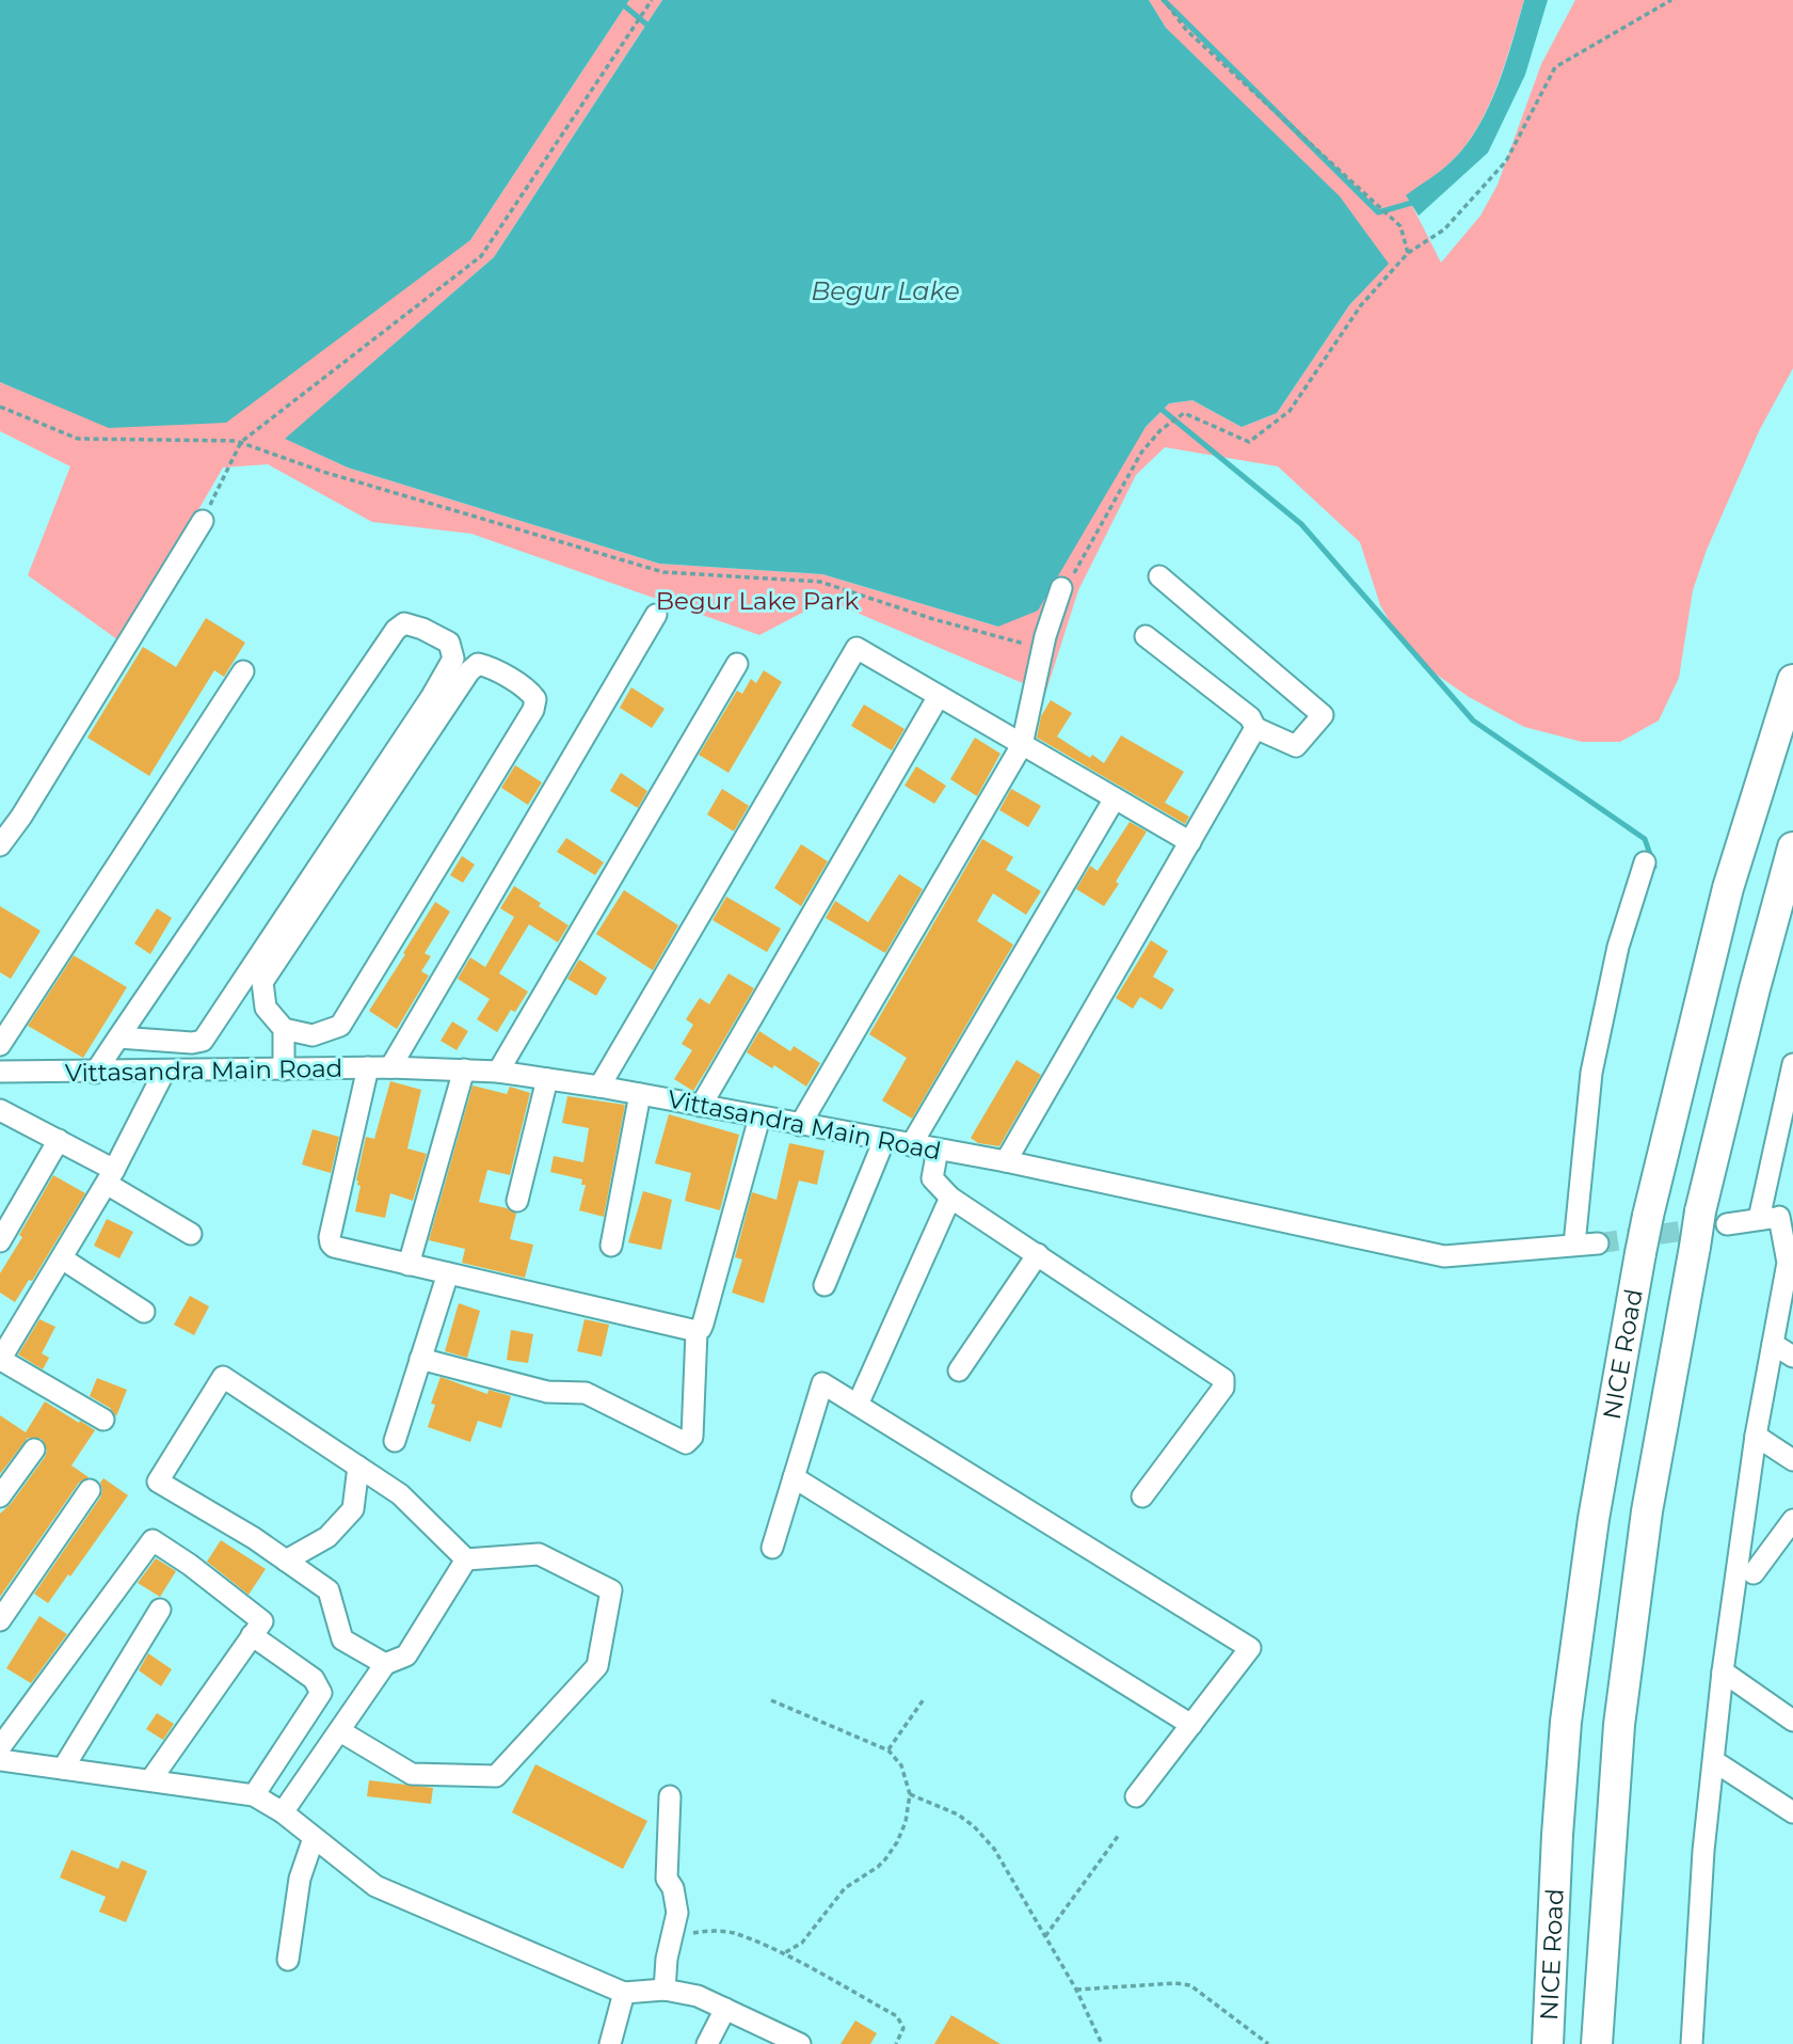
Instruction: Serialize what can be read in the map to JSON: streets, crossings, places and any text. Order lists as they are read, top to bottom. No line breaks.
{"streets":{"highway":["NICE Road"],"street":["Vittasandra Main Road"]},"water":["Begur Lake"],"parks":["Begur Lake Park"]}
